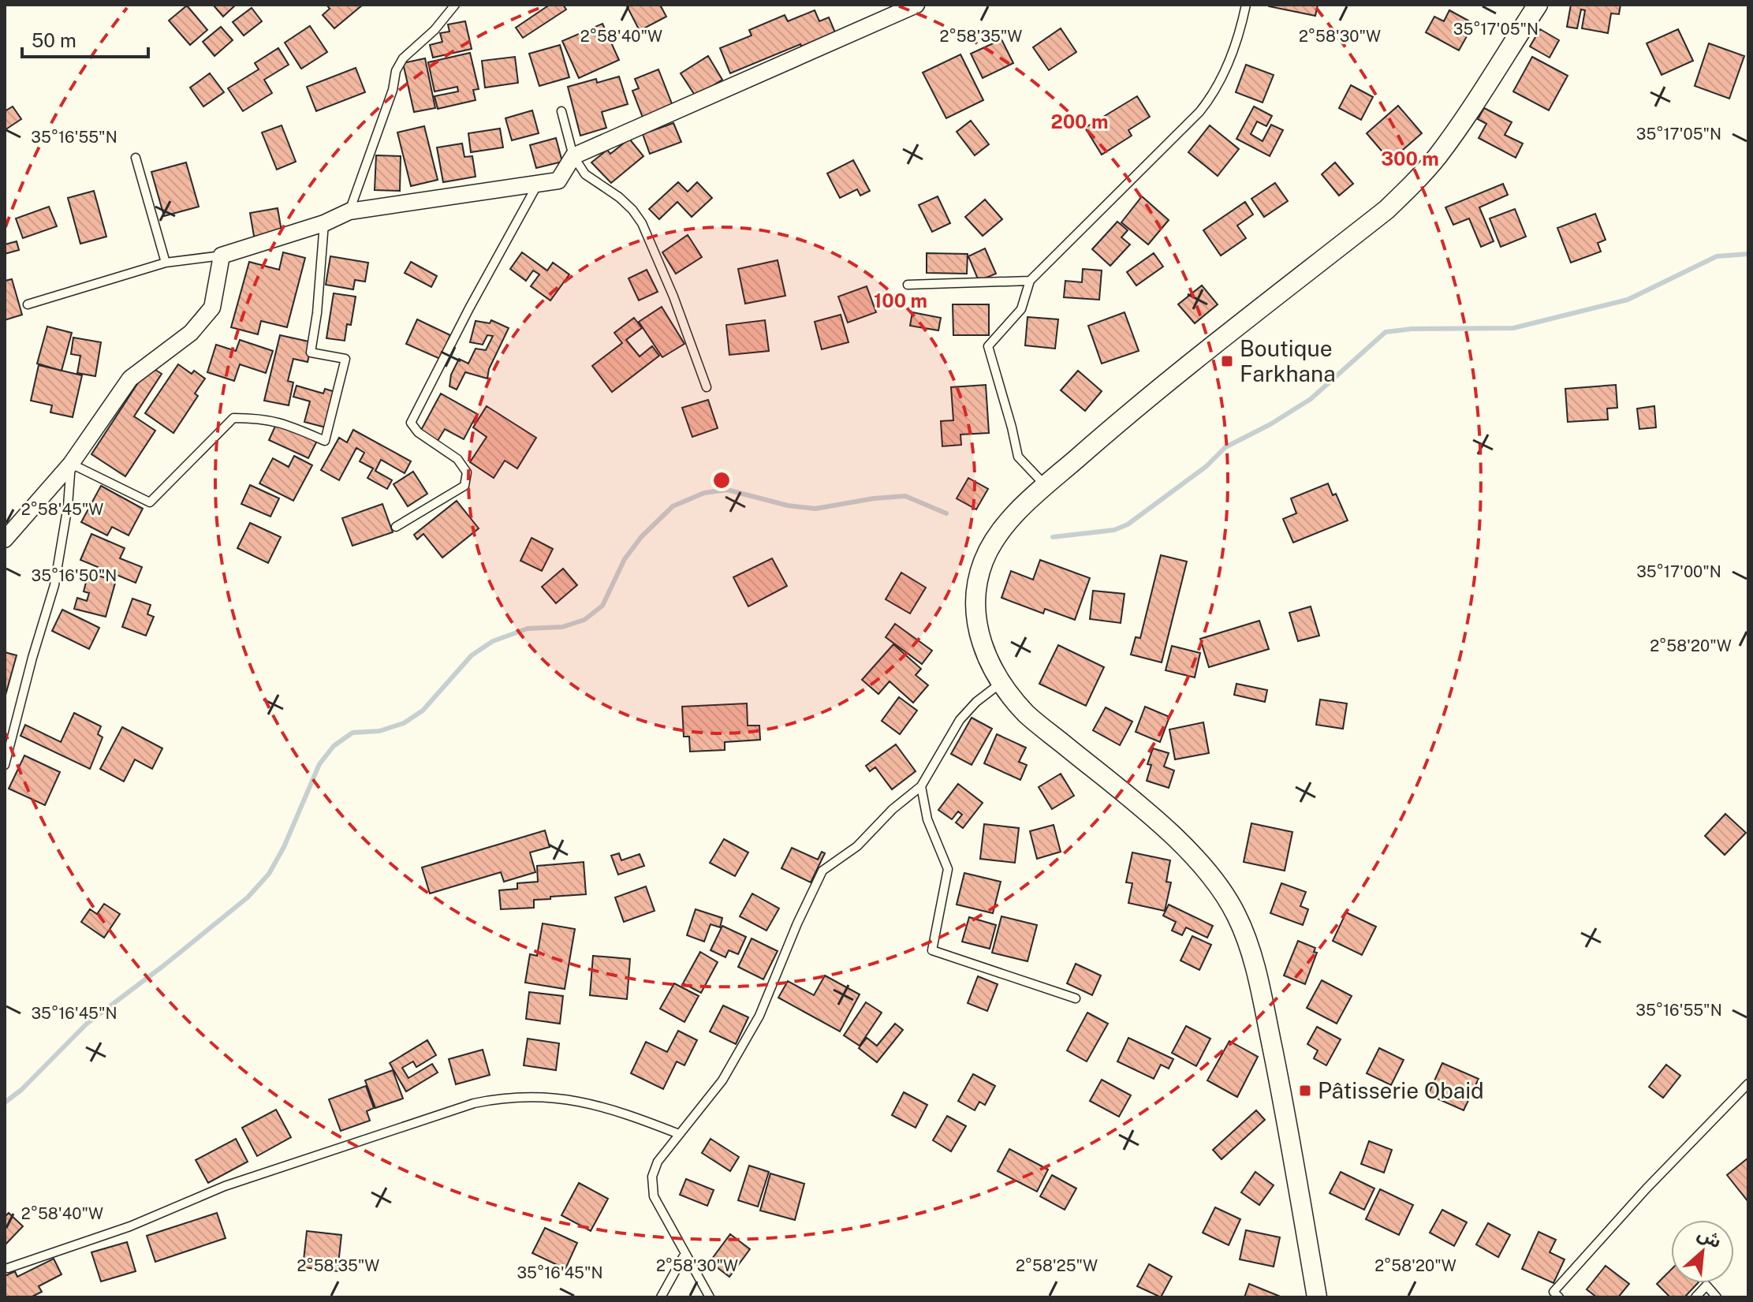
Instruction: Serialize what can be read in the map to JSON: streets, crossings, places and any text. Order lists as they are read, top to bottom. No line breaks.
{"places":{"transit":["Boutique Farkhana","Pâtisserie Obaid"]},"scale_bar":"50 m","north":"top right","coordinates":["35°17'05\"N","2°58'40\"W","2°58'35\"W","2°58'30\"W","35°16'55\"N","2°58'45\"W","35°17'00\"N","35°16'50\"N","2°58'20\"W","35°16'45\"N","2°58'25\"W"],"rings":["200 m","300 m","100 m"]}
